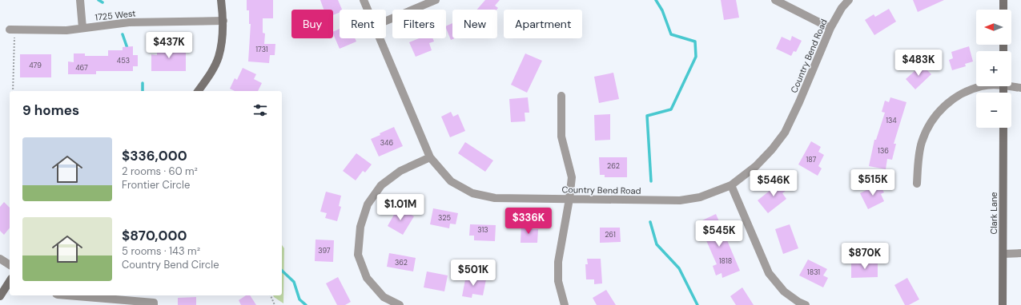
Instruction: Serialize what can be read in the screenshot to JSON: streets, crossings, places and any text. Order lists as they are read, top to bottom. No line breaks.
{"streets":{"street":["1725 West","Country Bend Road","Clark Lane"]},"house_numbers":["1731","453","479","467","134","346","136","187","262","325","313","261","397","1818","362","1831"],"north":"left","page":{"map_buttons":["+","−"],"chip":["Buy","Rent","Filters","New","Apartment"],"price":["$437K","$483K","$515K","$546K","$1.01M","$336K","$545K","$870K","$501K"],"heading":"9 homes","list":[{"name":"$336,000","note":"2 rooms · 60 m² · Frontier Circle"},{"name":"$870,000","note":"5 rooms · 143 m² · Country Bend Circle"}]}}
